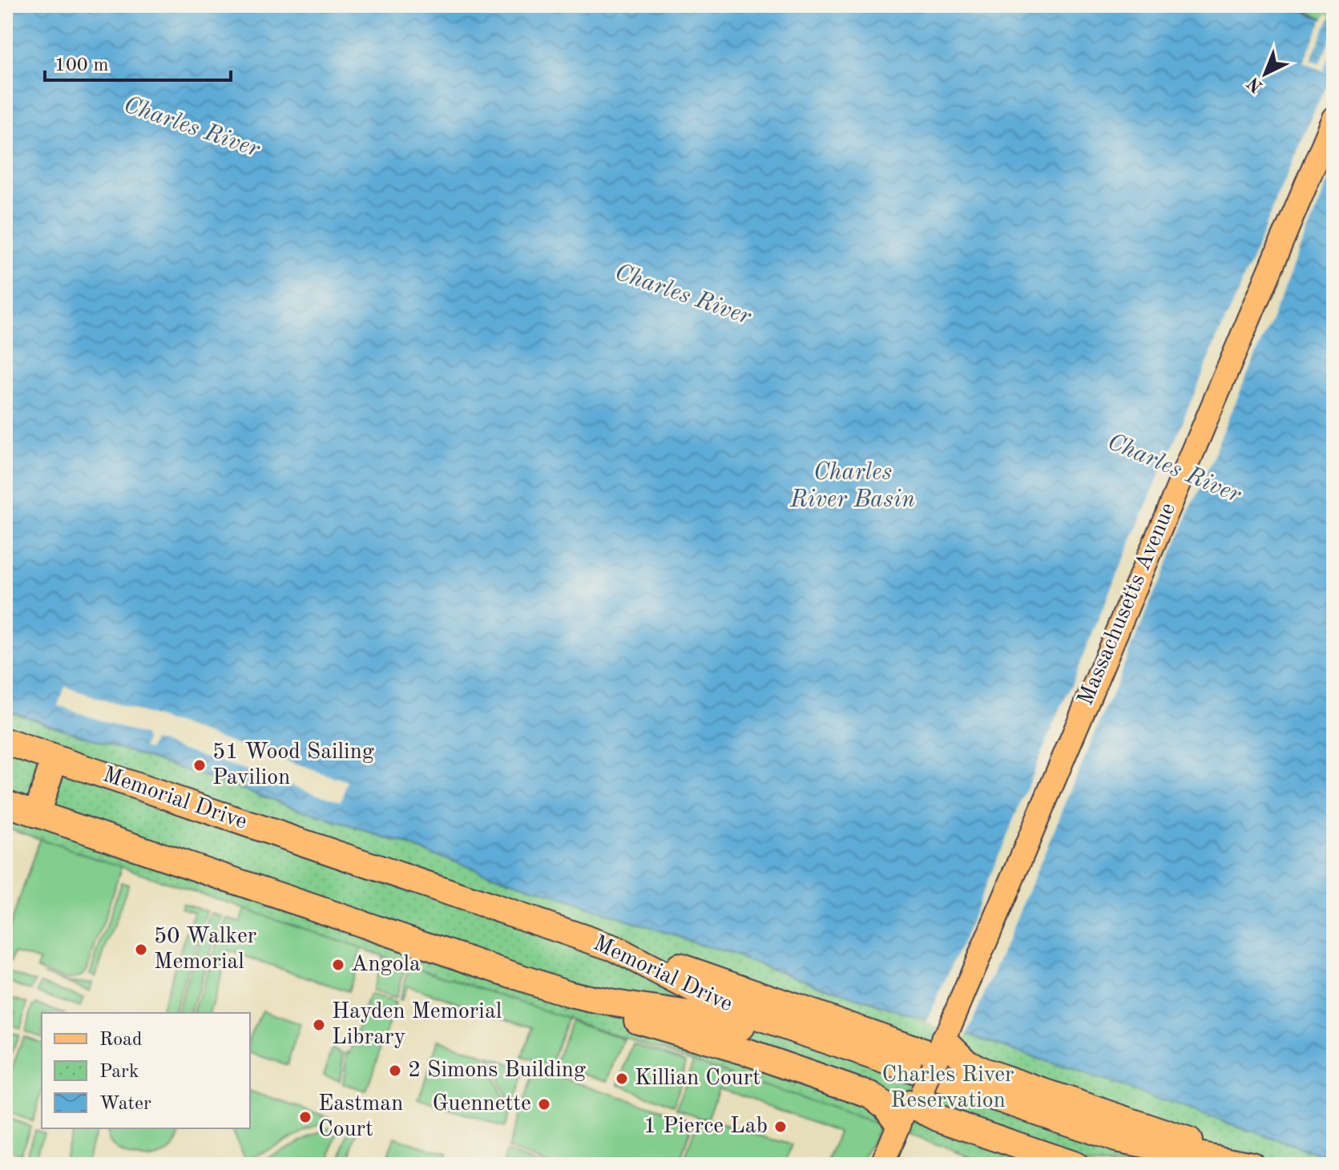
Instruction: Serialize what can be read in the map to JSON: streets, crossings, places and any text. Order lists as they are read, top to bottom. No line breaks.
{"streets":{"highway":["Memorial Drive"],"main road":["Massachusetts Avenue"]},"water":["Charles River","Charles River Basin"],"parks":["Charles River Reservation"],"places":["51 Wood Sailing Pavilion","50 Walker Memorial","Angola","Hayden Memorial Library","2 Simons Building","Killian Court","Guennette","Eastman Court","1 Pierce Lab"],"legend":["Road","Park","Water"],"scale_bar":"100 m","north":"bottom left"}
